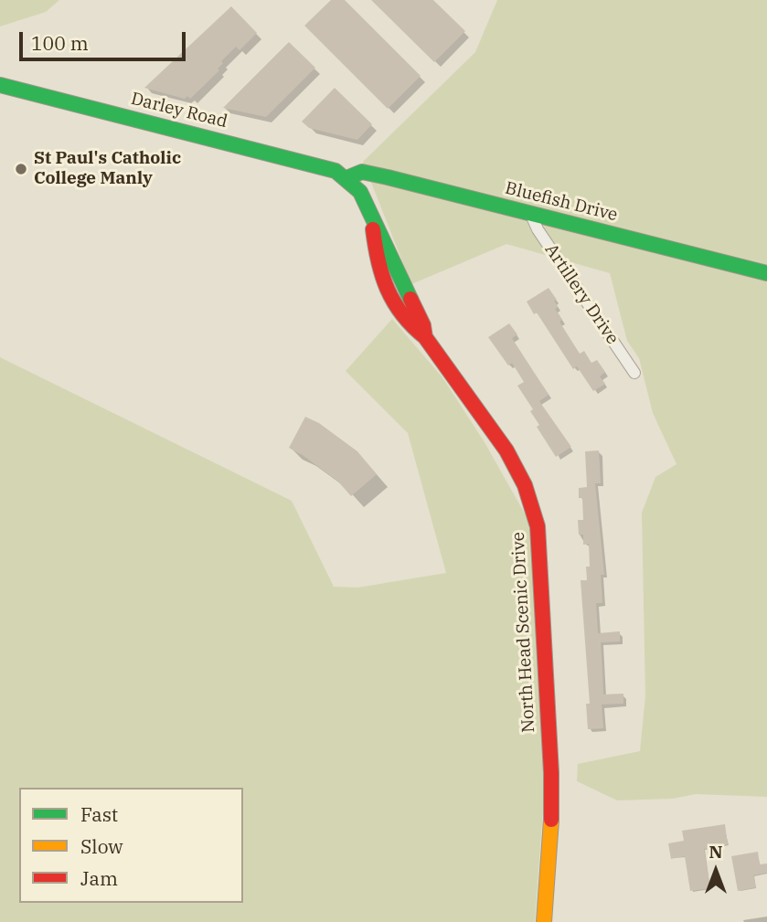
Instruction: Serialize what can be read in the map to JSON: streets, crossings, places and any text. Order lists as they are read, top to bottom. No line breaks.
{"streets":{"street":["Darley Road","Bluefish Drive","Artillery Drive","North Head Scenic Drive"]},"crossings":[["Darley Road","Bluefish Drive"],["Darley Road","North Head Scenic Drive"],["Bluefish Drive","Artillery Drive"],["Bluefish Drive","North Head Scenic Drive"]],"places":["St Paul's Catholic College Manly"],"legend":["Fast","Slow","Jam"],"scale_bar":"100 m","north":"top"}
